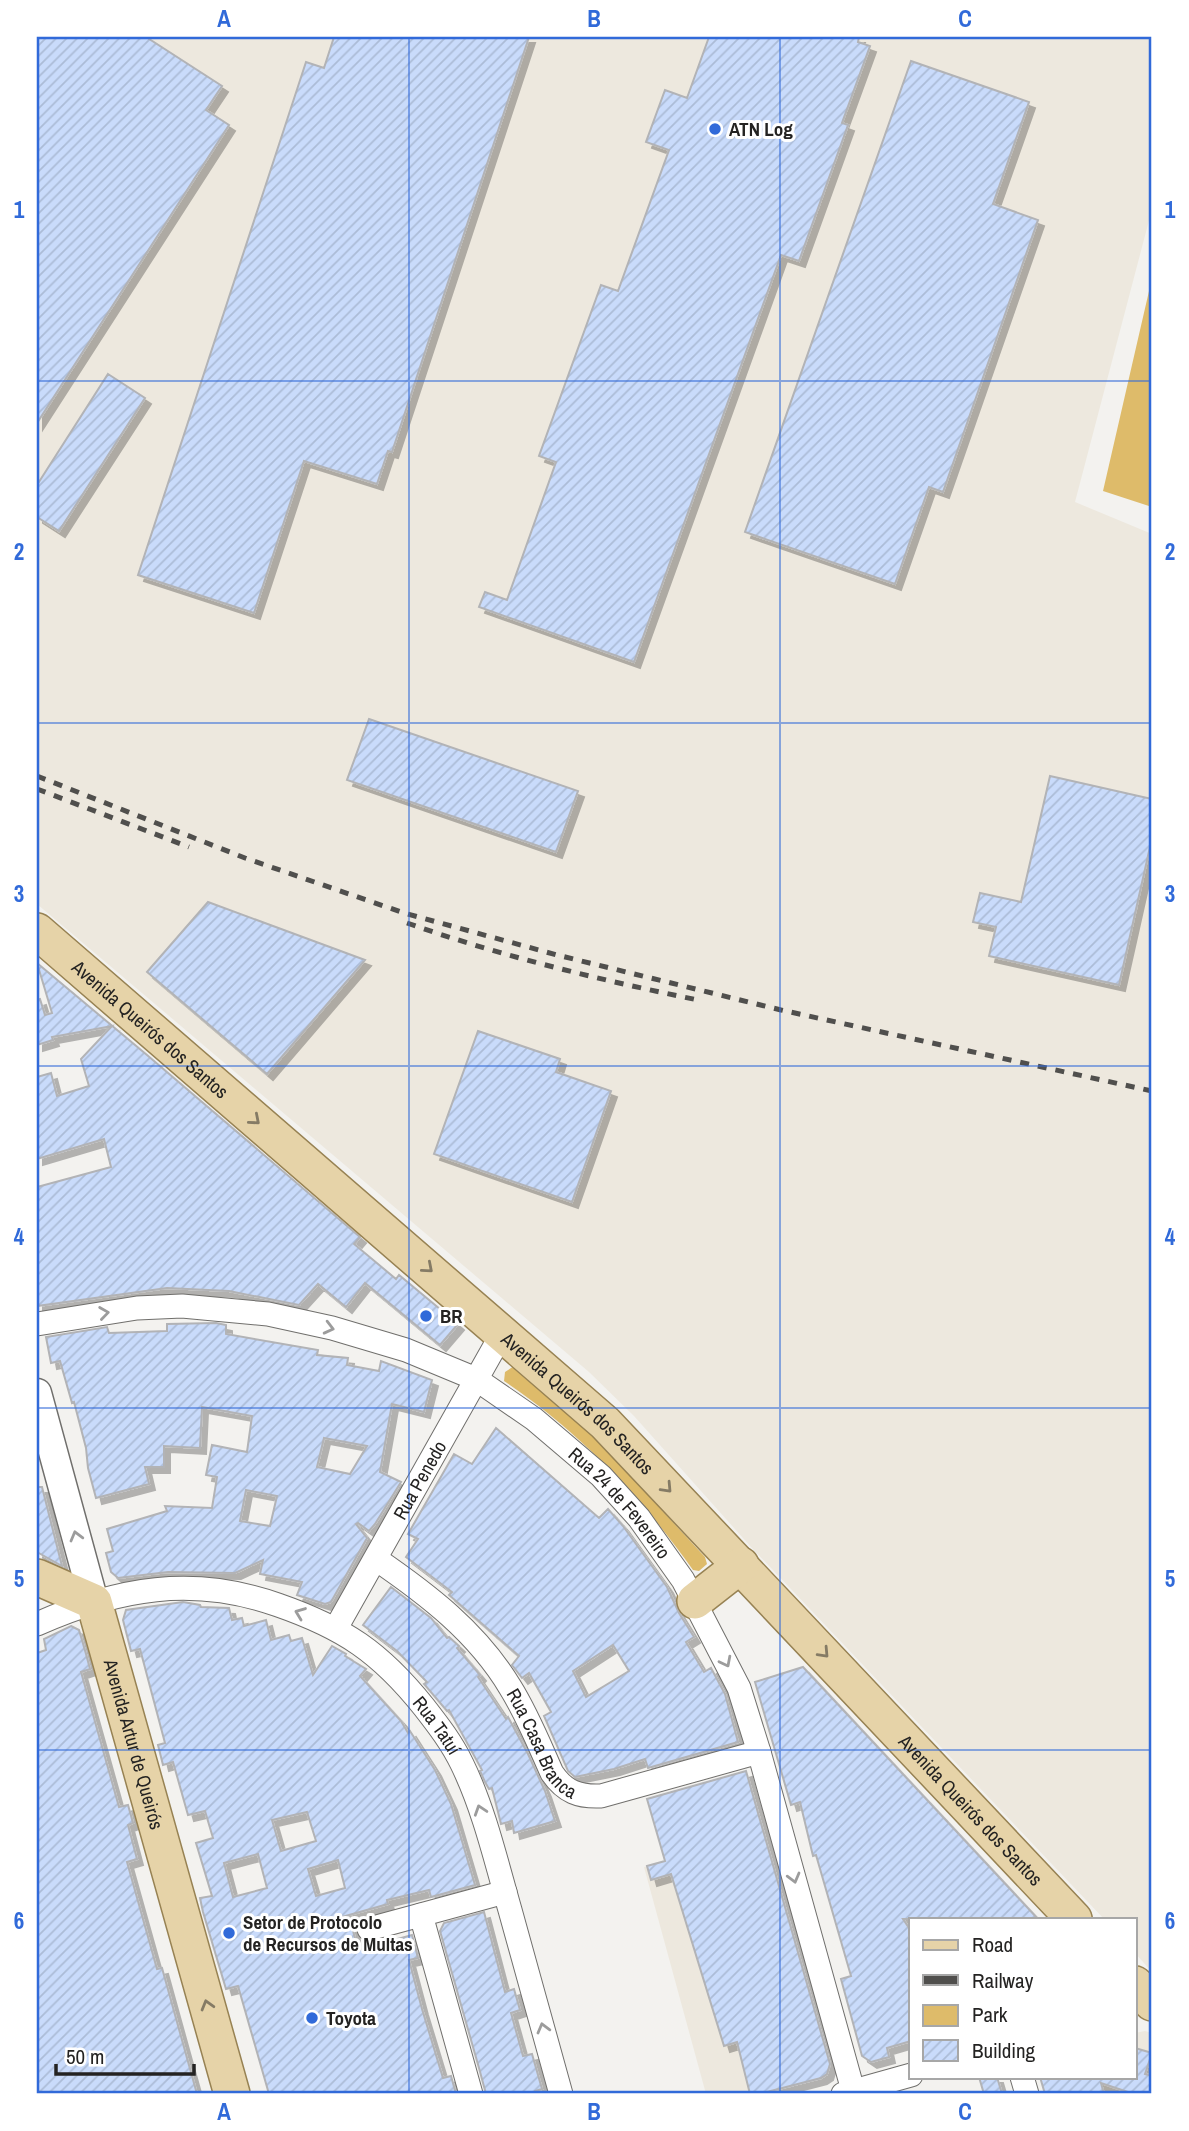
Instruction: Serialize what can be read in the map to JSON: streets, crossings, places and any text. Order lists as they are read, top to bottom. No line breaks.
{"streets":{"main road":["Avenida Queirós dos Santos","Avenida Artur de Queirós"],"street":["Rua Penedo","Rua 24 de Fevereiro","Rua Tatuí","Rua Casa Branca"]},"crossings":[["Avenida Queirós dos Santos","Rua Penedo"],["Rua Penedo","Rua 24 de Fevereiro"],["Rua Penedo","Rua Tatuí"],["Rua Penedo","Rua Casa Branca"],["Rua 24 de Fevereiro","Rua Casa Branca"],["Rua Tatuí","Avenida Artur de Queirós"]],"one_way":["Avenida Queirós dos Santos","Rua 24 de Fevereiro","Rua Tatuí","Avenida Artur de Queirós"],"places":["ATN Log","BR","Setor de Protocolo de Recursos de Multas","Toyota"],"legend":["Road","Railway","Park","Building"],"scale_bar":"50 m","grid":{"columns":["A","B","C"],"rows":["1","2","3","4","5","6"]}}
